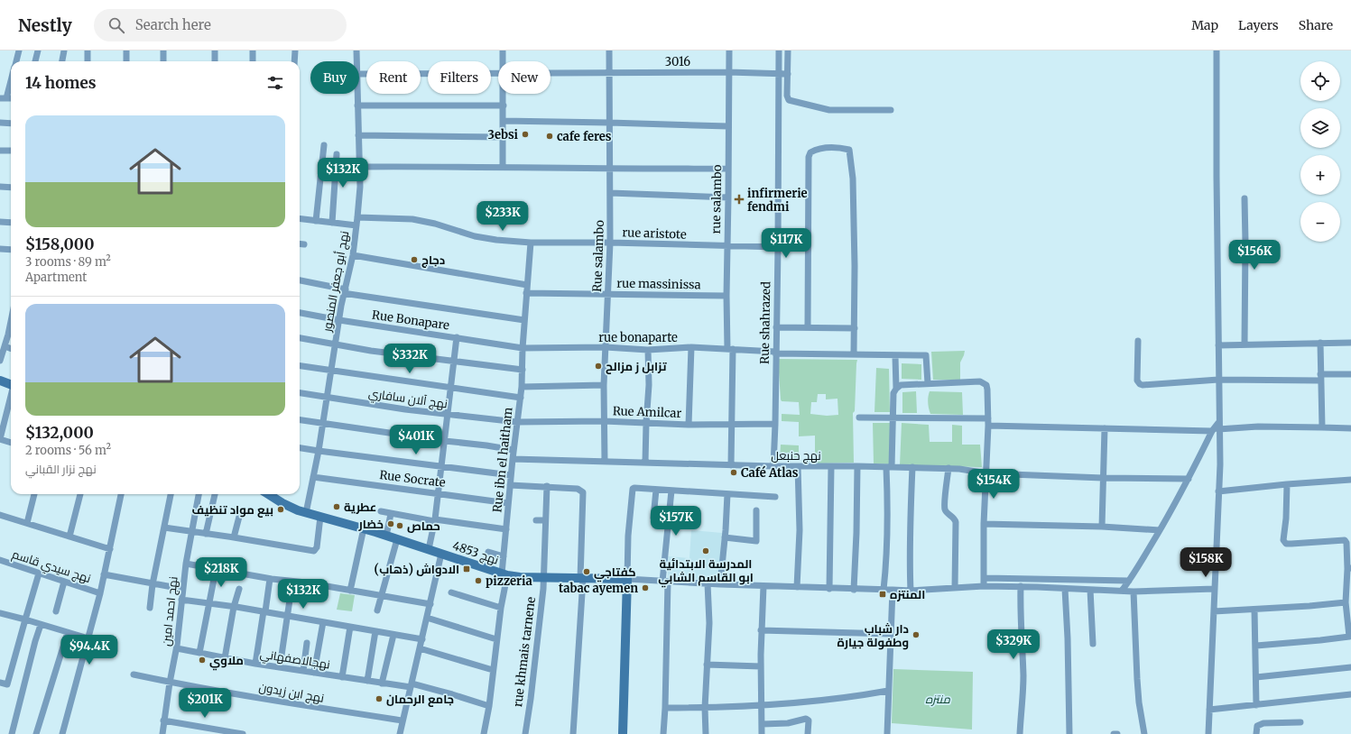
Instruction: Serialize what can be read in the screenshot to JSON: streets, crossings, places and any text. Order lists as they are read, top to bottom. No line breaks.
{"streets":{"street":["3016","rue salambo","rue aristote","Rue salambo","نهج أبو جعفر المنصور","rue massinissa","Rue Bonapare","Rue shahrazed","rue bonaparte","نهج آلان سافاري","Rue Amilcar","نهج حنبعل","Rue ibn el haitham","Rue Socrate","نهج 4853","نهج سيدي قاسم","نهج احمد امين","rue khmais tarnene","نهجالاصفهاني","نهج ابن زيدون"]},"crossings":[["3016","rue salambo"],["3016","Rue salambo"],["3016","Rue shahrazed"],["rue salambo","rue aristote"],["rue salambo","rue massinissa"],["rue salambo","rue bonaparte"],["rue salambo","Rue Amilcar"],["rue salambo","نهج حنبعل"],["rue aristote","Rue salambo"],["rue aristote","نهج أبو جعفر المنصور"],["rue aristote","Rue shahrazed"],["rue aristote","Rue ibn el haitham"],["Rue salambo","rue massinissa"],["Rue salambo","rue bonaparte"],["Rue salambo","Rue Amilcar"],["Rue salambo","نهج حنبعل"],["نهج أبو جعفر المنصور","Rue Bonapare"],["نهج أبو جعفر المنصور","نهج آلان سافاري"],["نهج أبو جعفر المنصور","Rue Socrate"],["نهج أبو جعفر المنصور","نهج 4853"],["rue massinissa","Rue ibn el haitham"],["Rue Bonapare","rue bonaparte"],["Rue Bonapare","Rue ibn el haitham"],["Rue shahrazed","rue bonaparte"],["Rue shahrazed","Rue Amilcar"],["Rue shahrazed","نهج حنبعل"],["rue bonaparte","Rue ibn el haitham"],["نهج آلان سافاري","Rue Amilcar"],["نهج آلان سافاري","Rue ibn el haitham"],["Rue Amilcar","Rue ibn el haitham"],["نهج حنبعل","Rue ibn el haitham"],["Rue ibn el haitham","Rue Socrate"],["Rue ibn el haitham","نهج 4853"],["Rue ibn el haitham","نهجالاصفهاني"],["نهج 4853","rue khmais tarnene"],["نهج احمد امين","نهجالاصفهاني"],["نهج احمد امين","نهج ابن زيدون"]],"parks":["منتزه"],"places":{"other":["3ebsi","cafe feres","دجاج","تزابل ز مزالح","Café Atlas","عطرية","بيع مواد تنظيف","خضار","حماص","المدرسة الابتدائية ابو القاسم الشابي","كفتاجي","pizzeria","tabac ayemen","دار شباب وطفولة جيارة","ملاوي","جامع الرحمان"],"health":["infirmerie fendmi"],"transit":["الادواش (ذهاب)","المنتزه"]},"page":{"header":"Nestly","search":"Search here","nav":["Map","Layers","Share"],"map_buttons":["+","−"],"chip":["Buy","Rent","Filters","New"],"heading":"14 homes","list":[{"name":"$158,000","note":"3 rooms · 89 m² · Apartment"},{"name":"$132,000","note":"2 rooms · 56 m² · نهج نزار القباني"}],"price":["$132K","$233K","$117K","$156K","$332K","$401K","$154K","$157K","$158K","$218K","$132K","$329K","$94.4K","$201K"]}}
